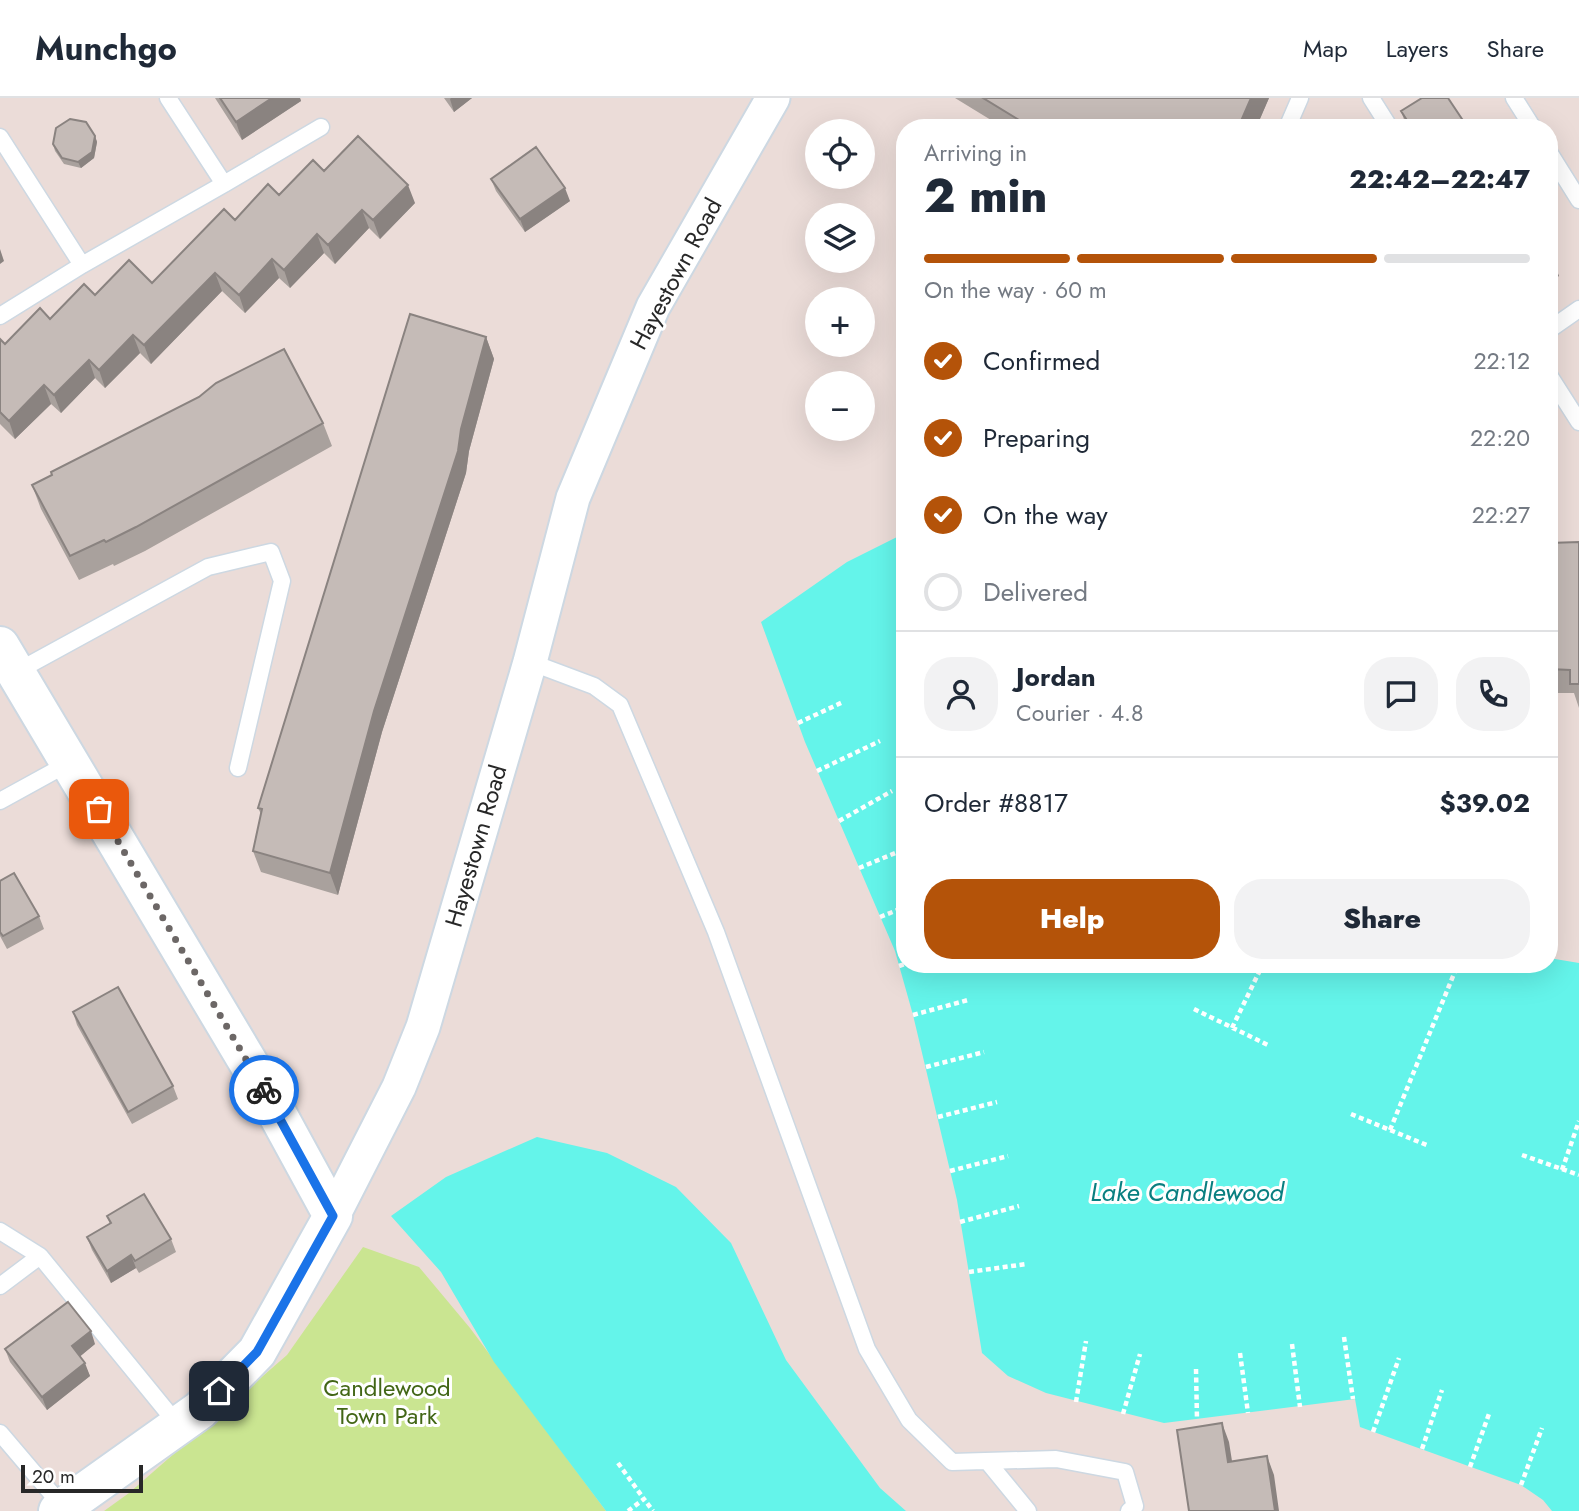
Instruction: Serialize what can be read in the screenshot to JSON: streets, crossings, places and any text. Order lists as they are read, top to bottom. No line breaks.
{"streets":{"street":["Hayestown Road"]},"water":["Lake Candlewood"],"parks":["Candlewood Town Park"],"scale_bar":"20 m","page":{"header":"Munchgo","nav":["Map","Layers","Share"],"map_buttons":["+","−"],"heading":["2 min","Arriving in","22:42–22:47"],"panel":["Jordan","Courier · 4.8","Order #8817","$39.02"],"bar":"On the way · 60 m","list":[["Confirmed","22:12"],["Preparing","22:20"],["On the way","22:27"],"Delivered"],"buttons":["Help","Share"],"scale":"20 m"}}
